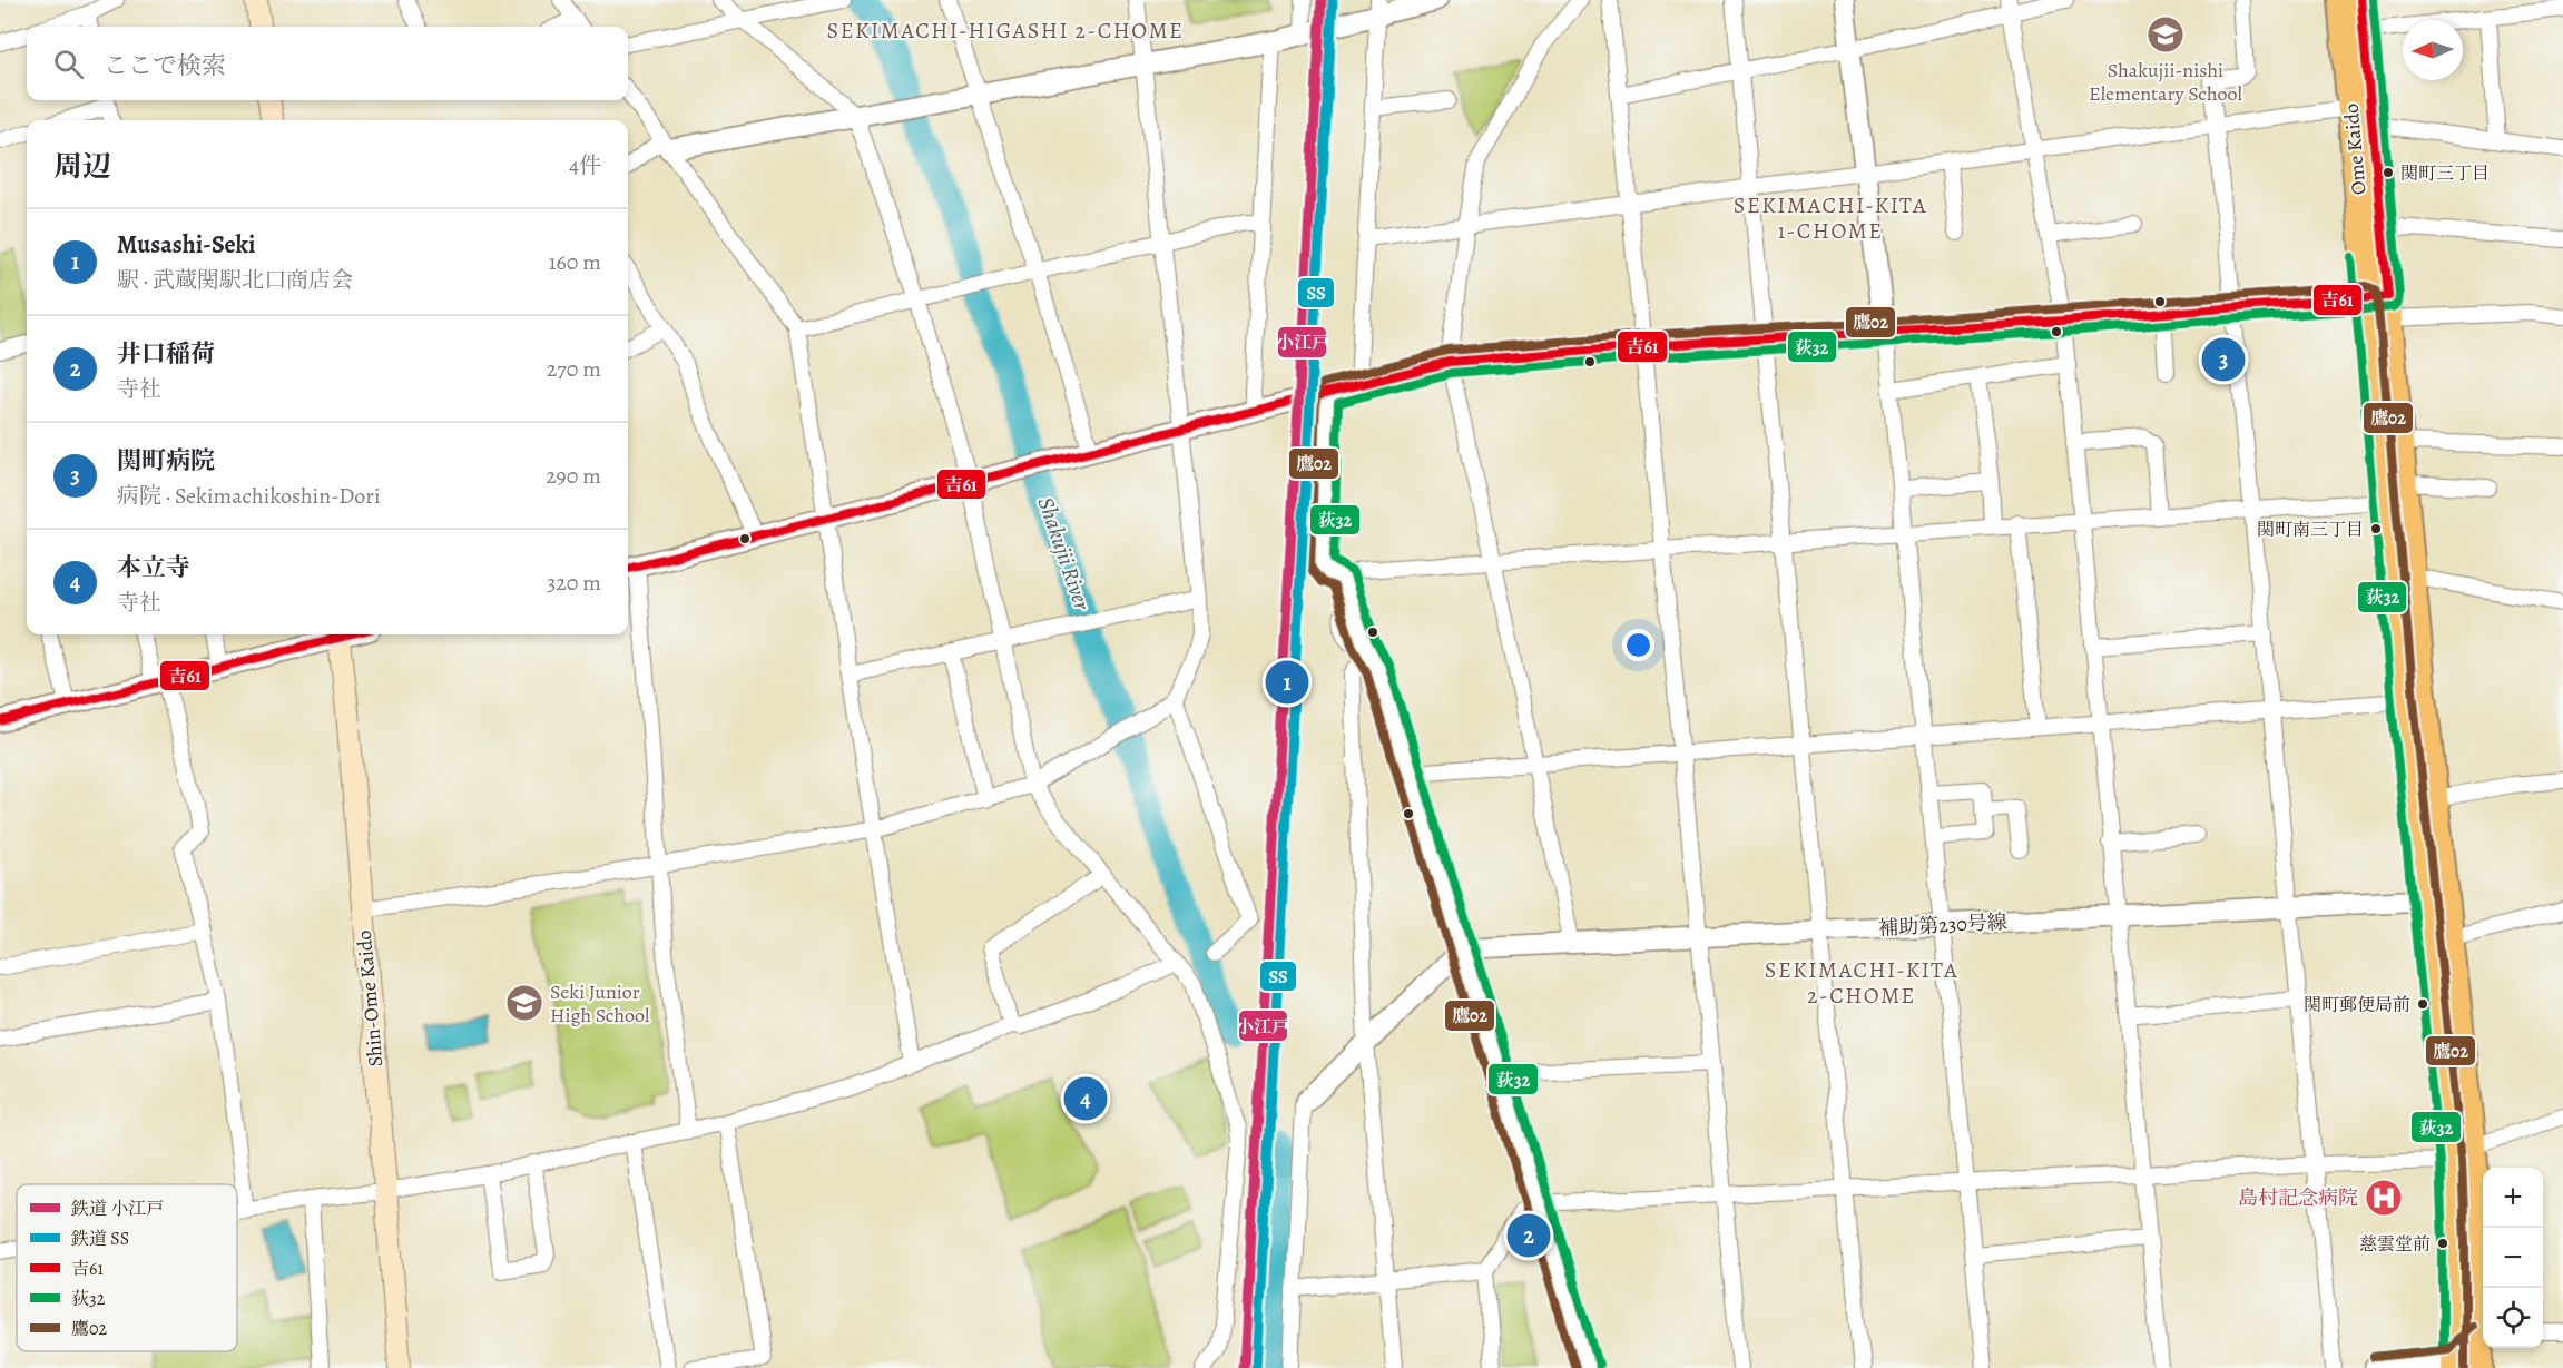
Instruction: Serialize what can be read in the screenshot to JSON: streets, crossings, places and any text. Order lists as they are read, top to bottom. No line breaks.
{"streets":{"main road":["Ome Kaido","Shin-Ome Kaido"],"street":["補助第230号線"]},"crossings":[["Ome Kaido","補助第230号線"]],"districts":["SEKIMACHI-HIGASHI 2-CHOME","SEKIMACHI-KITA 1-CHOME","SEKIMACHI-KITA 2-CHOME"],"water":["Shakujii River"],"places":{"school or university":["Shakujii-nishi Elementary School","Seki Junior High School"],"other":["関町三丁目","関町南三丁目","関町郵便局前","慈雲堂前"],"hospital":["島村記念病院"]},"lines":["rail line 小江戸","transit line 吉61","transit line 荻32","rail line SS","transit line 鷹02"],"legend":["鉄道 小江戸","鉄道 SS","吉61","荻32","鷹02"],"north":"left","page":{"search":"ここで検索","heading":["周辺","4件"],"list":[{"mark":"1","name":"Musashi-Seki","note":"駅 · 武蔵関駅北口商店会","value":"160 m"},{"mark":"2","name":"井口稲荷","note":"寺社","value":"270 m"},{"mark":"3","name":"関町病院","note":"病院 · Sekimachikoshin-Dori","value":"290 m"},{"mark":"4","name":"本立寺","note":"寺社","value":"320 m"}],"pins":["3","1","4","2"],"map_buttons":["+","−"]}}
